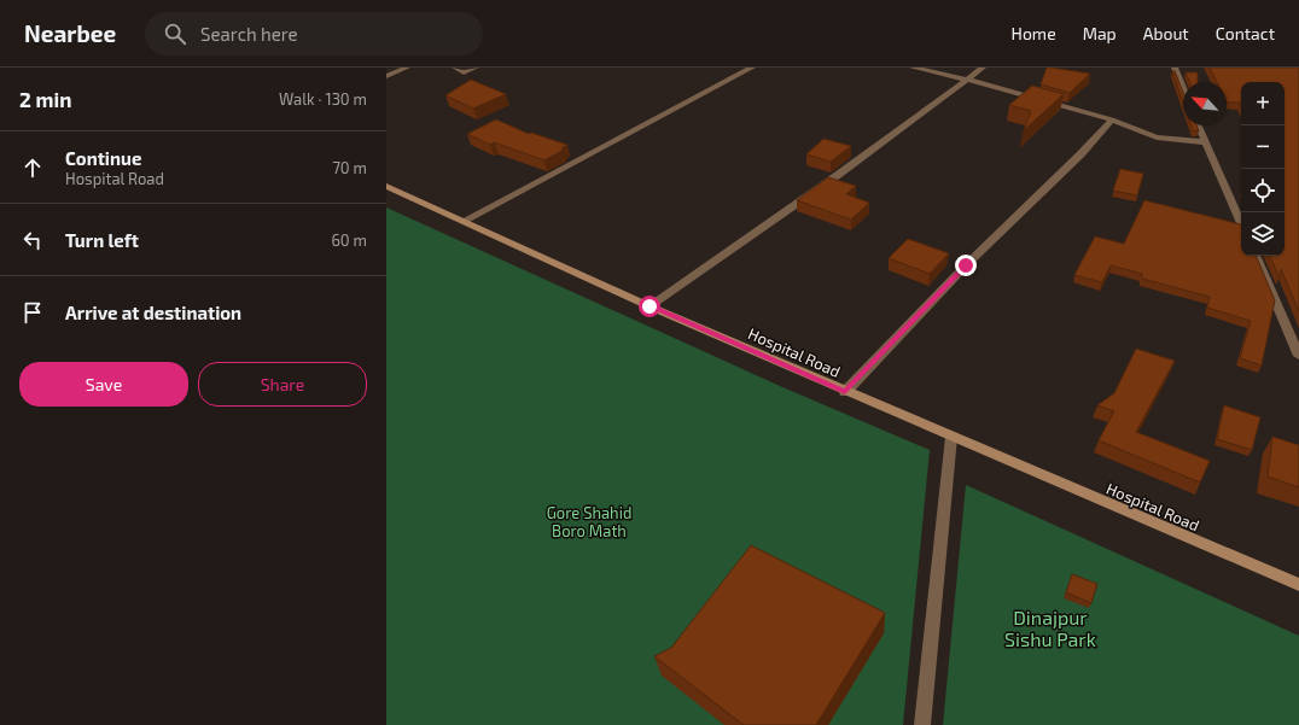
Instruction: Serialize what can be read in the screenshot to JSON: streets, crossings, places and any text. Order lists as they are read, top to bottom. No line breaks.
{"streets":{"main road":["Hospital Road"]},"parks":["Gore Shahid Boro Math","Dinajpur Sishu Park"],"north":"top left","page":{"header":"Nearbee","search":"Search here","nav":["Home","Map","About","Contact"],"heading":["2 min","Walk · 130 m"],"map_buttons":["+","−"],"list":[["Continue","Hospital Road","70 m"],["Turn left","60 m"],"Arrive at destination"],"buttons":["Save","Share"]}}
